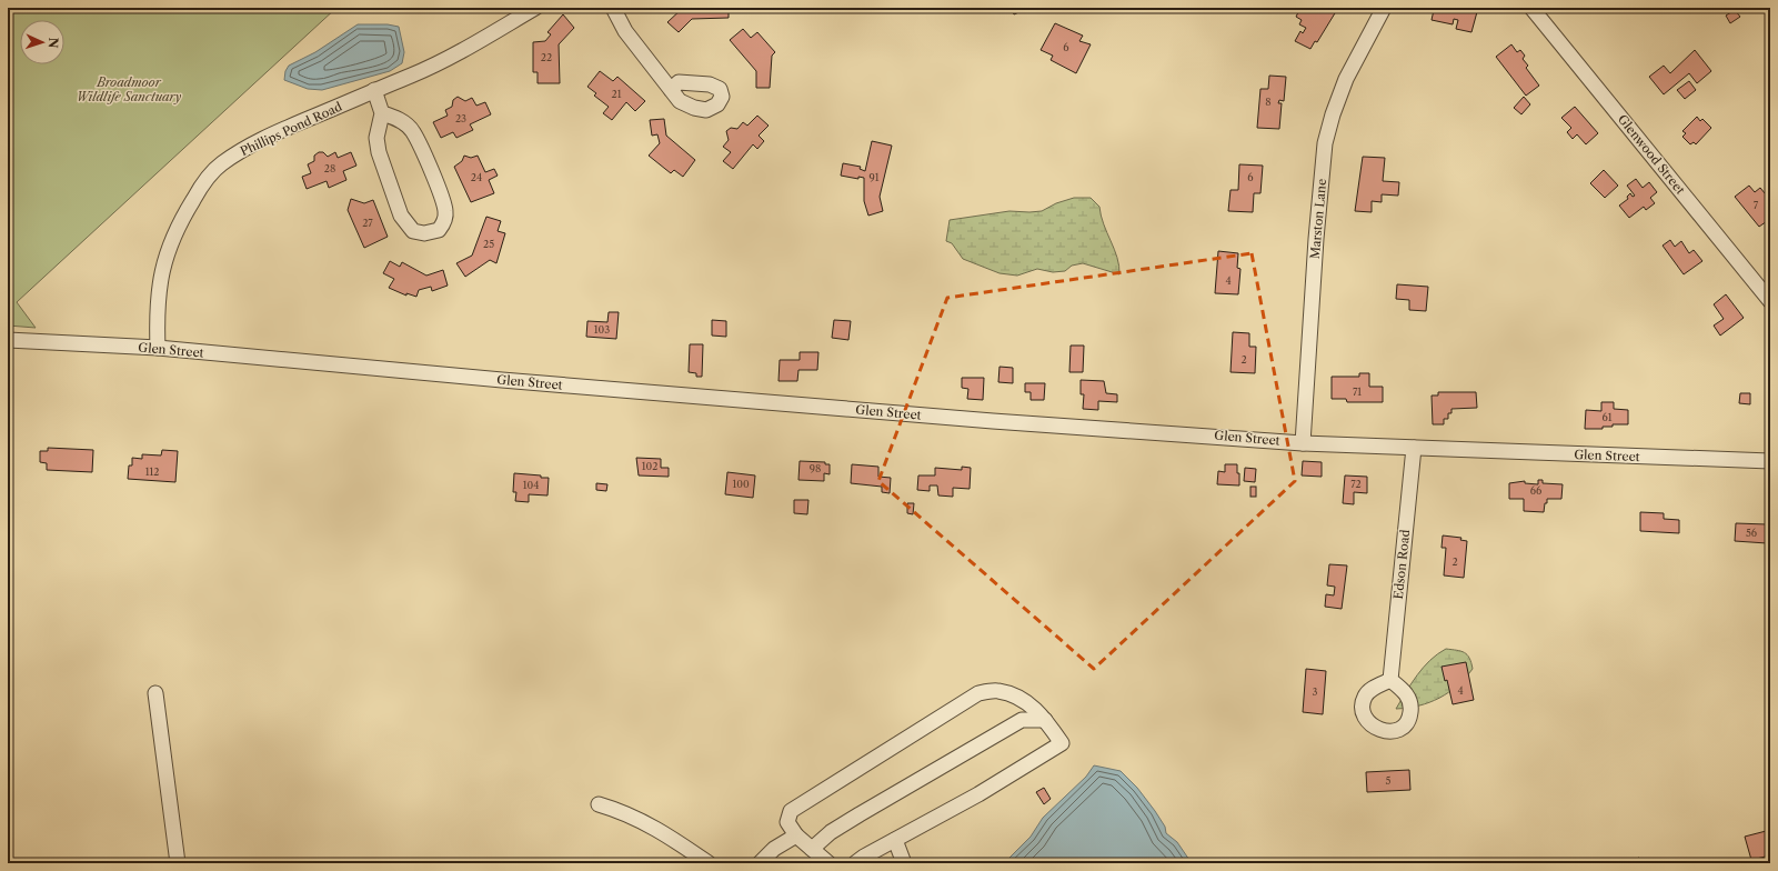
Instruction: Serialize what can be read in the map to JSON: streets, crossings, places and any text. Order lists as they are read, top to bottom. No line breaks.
{"streets":{"street":["Phillips Pond Road","Glenwood Street","Marston Lane","Glen Street","Edson Road"]},"crossings":[["Phillips Pond Road","Glen Street"],["Marston Lane","Glen Street"],["Glen Street","Edson Road"]],"parks":["Broadmoor Wildlife Sanctuary"],"house_numbers":["6","22","21","8","23","28","24","91","6","7","27","25","4","103","2","71","61","102","98","112","100","72","104","66","56","2","4","3","5"],"north":"right"}
